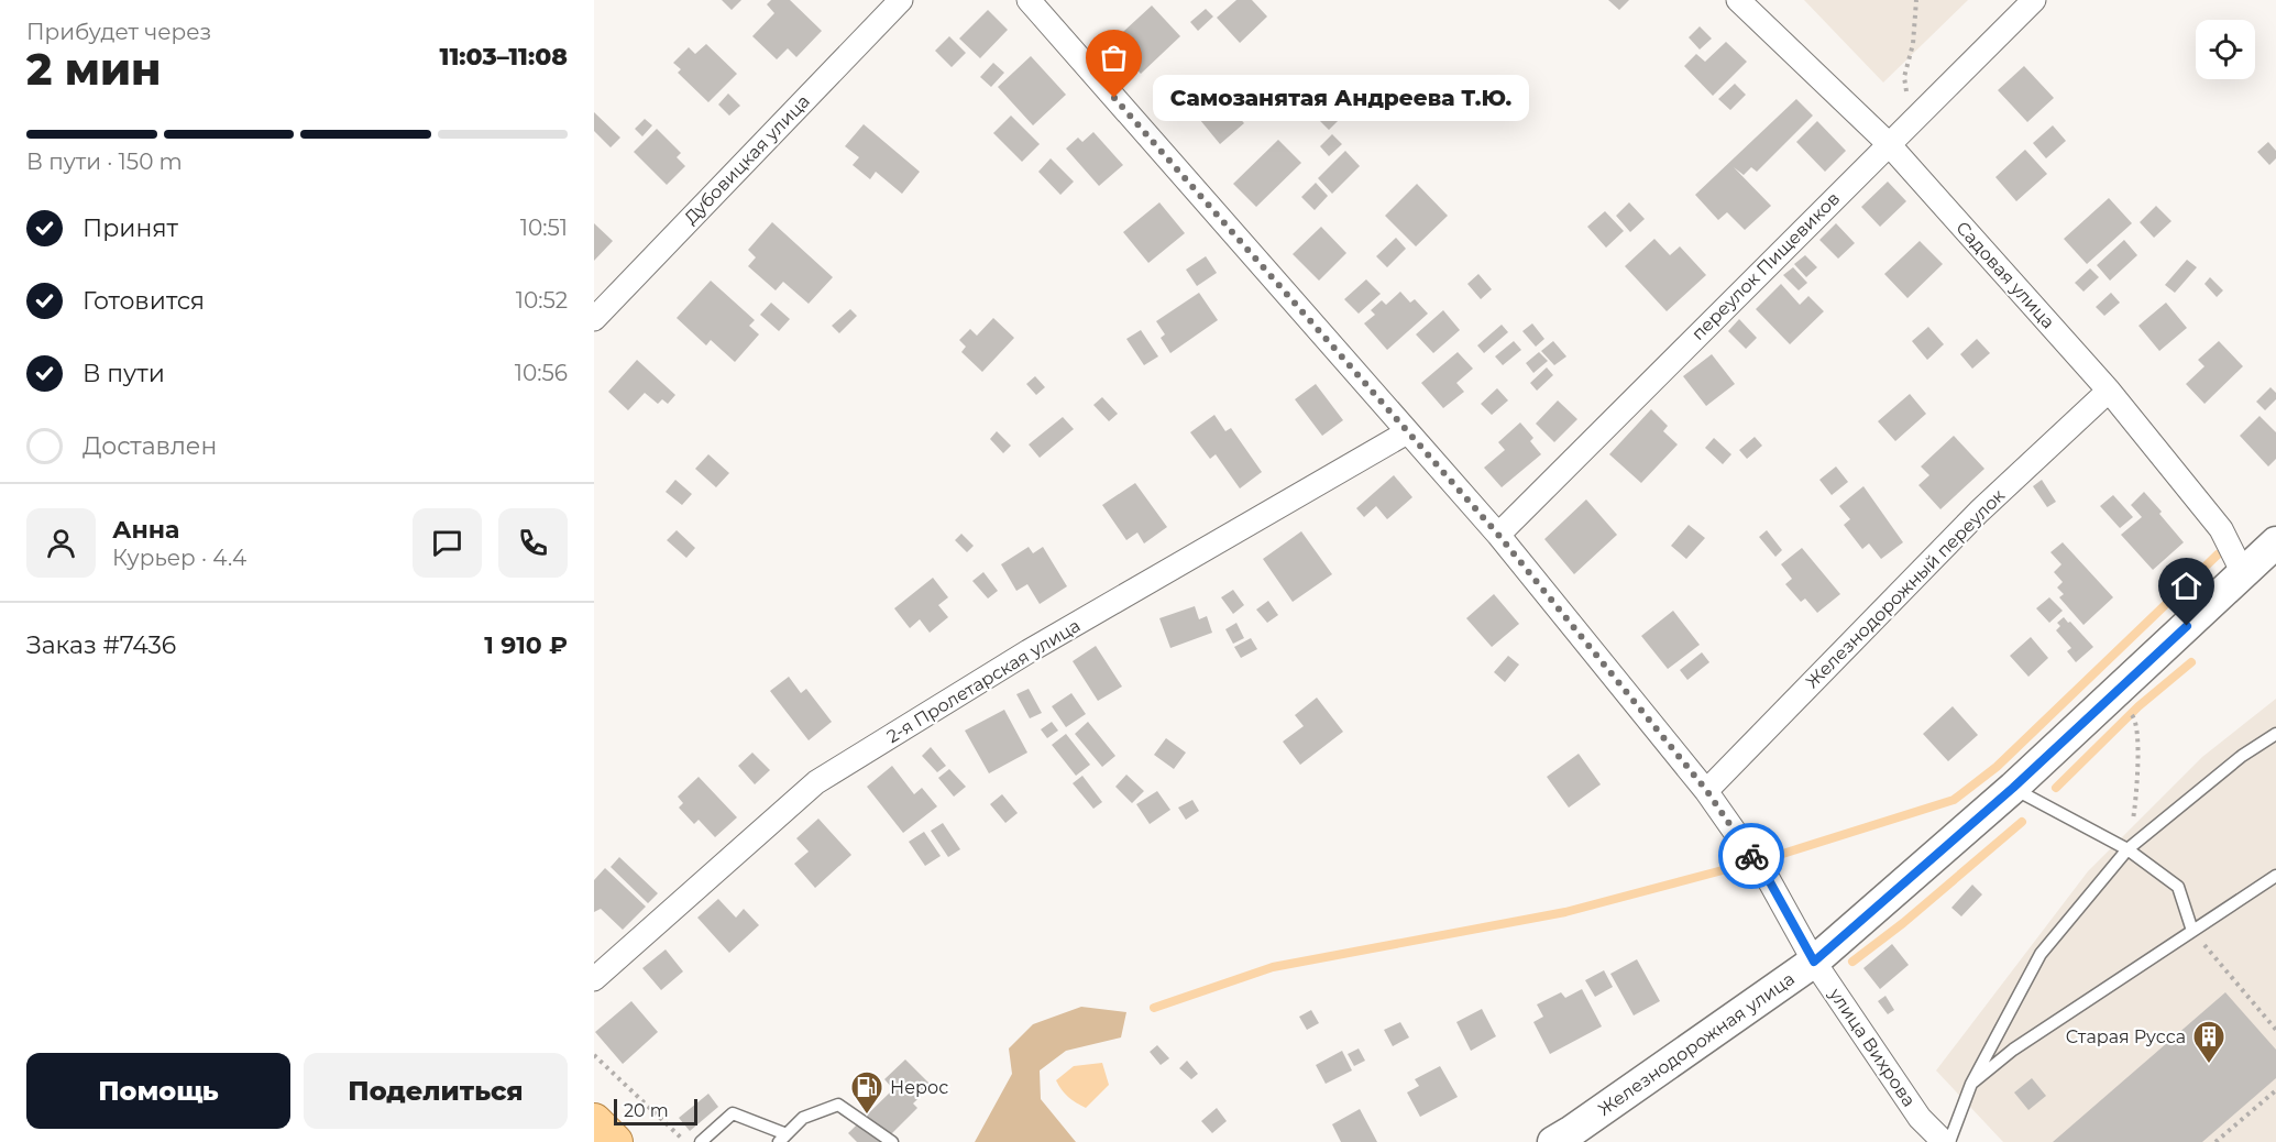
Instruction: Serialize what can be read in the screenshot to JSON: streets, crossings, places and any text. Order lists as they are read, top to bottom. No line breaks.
{"streets":{"street":["Дубовицкая улица","переулок Пищевиков","Садовая улица","Железнодорожный переулок","2-я Пролетарская улица","Железнодорожная улица","улица Вихрова"]},"crossings":[["переулок Пищевиков","Садовая улица"],["переулок Пищевиков","улица Вихрова"],["Садовая улица","Железнодорожный переулок"],["Садовая улица","Железнодорожная улица"],["Железнодорожный переулок","улица Вихрова"],["2-я Пролетарская улица","улица Вихрова"],["Железнодорожная улица","улица Вихрова"]],"places":{"other":["Самозанятая Андреева Т.Ю."],"building":["Старая Русса"],"fuel station":["Нерос"]},"scale_bar":"20 m","page":{"heading":["2 мин","Прибудет через","11:03–11:08"],"panel":["Анна","Курьер · 4.4","Заказ #7436","1 910 ₽"],"bubble":"Самозанятая Андреева Т.Ю.","bar":"В пути · 150 m","list":[["Принят","10:51"],["Готовится","10:52"],["В пути","10:56"],"Доставлен"],"buttons":["Помощь","Поделиться"],"scale":"20 m"}}
